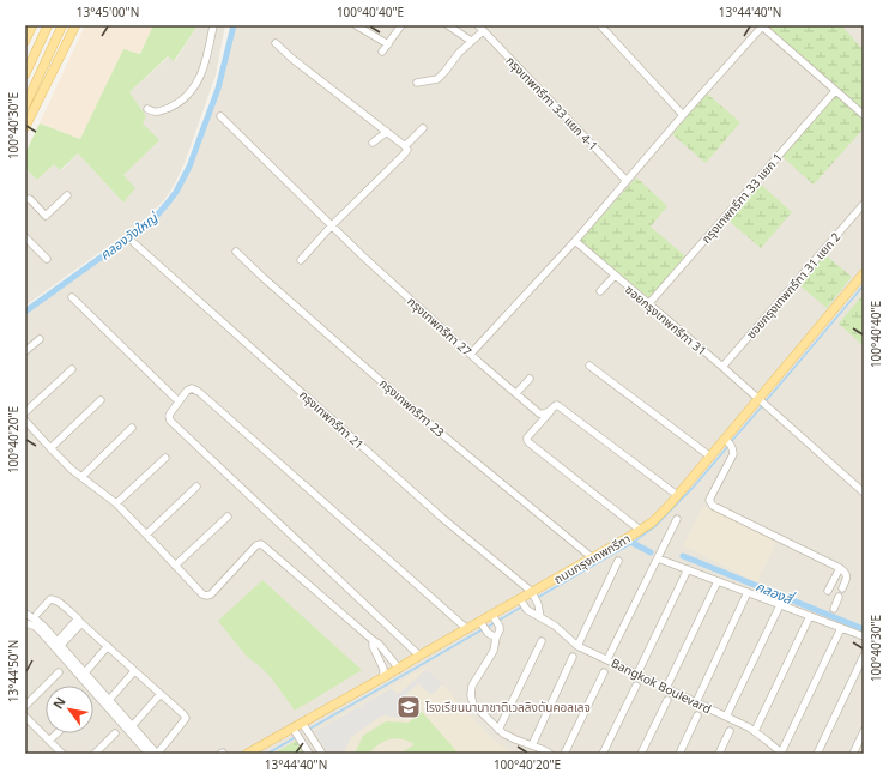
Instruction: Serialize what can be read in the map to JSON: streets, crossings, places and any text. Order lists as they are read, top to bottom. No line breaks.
{"streets":{"main road":["ถนนกรุงเทพกรีฑา"],"street":["กรุงเทพกรีฑา 33 แยก 4-1","กรุงเทพกรีฑา 33 แยก 1","ซอยกรุงเทพกรีฑา 31 แยก 2","ซอยกรุงเทพกรีฑา 31","กรุงเทพกรีฑา 27","กรุงเทพกรีฑา 23","กรุงเทพกรีฑา 21","Bangkok Boulevard"]},"crossings":[["กรุงเทพกรีฑา 33 แยก 1","ซอยกรุงเทพกรีฑา 31"],["ซอยกรุงเทพกรีฑา 31 แยก 2","ซอยกรุงเทพกรีฑา 31"],["ซอยกรุงเทพกรีฑา 31","ถนนกรุงเทพกรีฑา"],["กรุงเทพกรีฑา 27","ถนนกรุงเทพกรีฑา"],["กรุงเทพกรีฑา 23","ถนนกรุงเทพกรีฑา"],["กรุงเทพกรีฑา 21","ถนนกรุงเทพกรีฑา"],["ถนนกรุงเทพกรีฑา","Bangkok Boulevard"]],"water":["คลองวังใหญ่","คลองสี่"],"places":{"school or university":["โรงเรียนนานาชาติเวลลิงตันคอลเลจ"]},"north":"top left","coordinates":["13°45'00\"N","100°40'40\"E","13°44'40\"N","100°40'30\"E","100°40'20\"E","13°44'50\"N"]}
